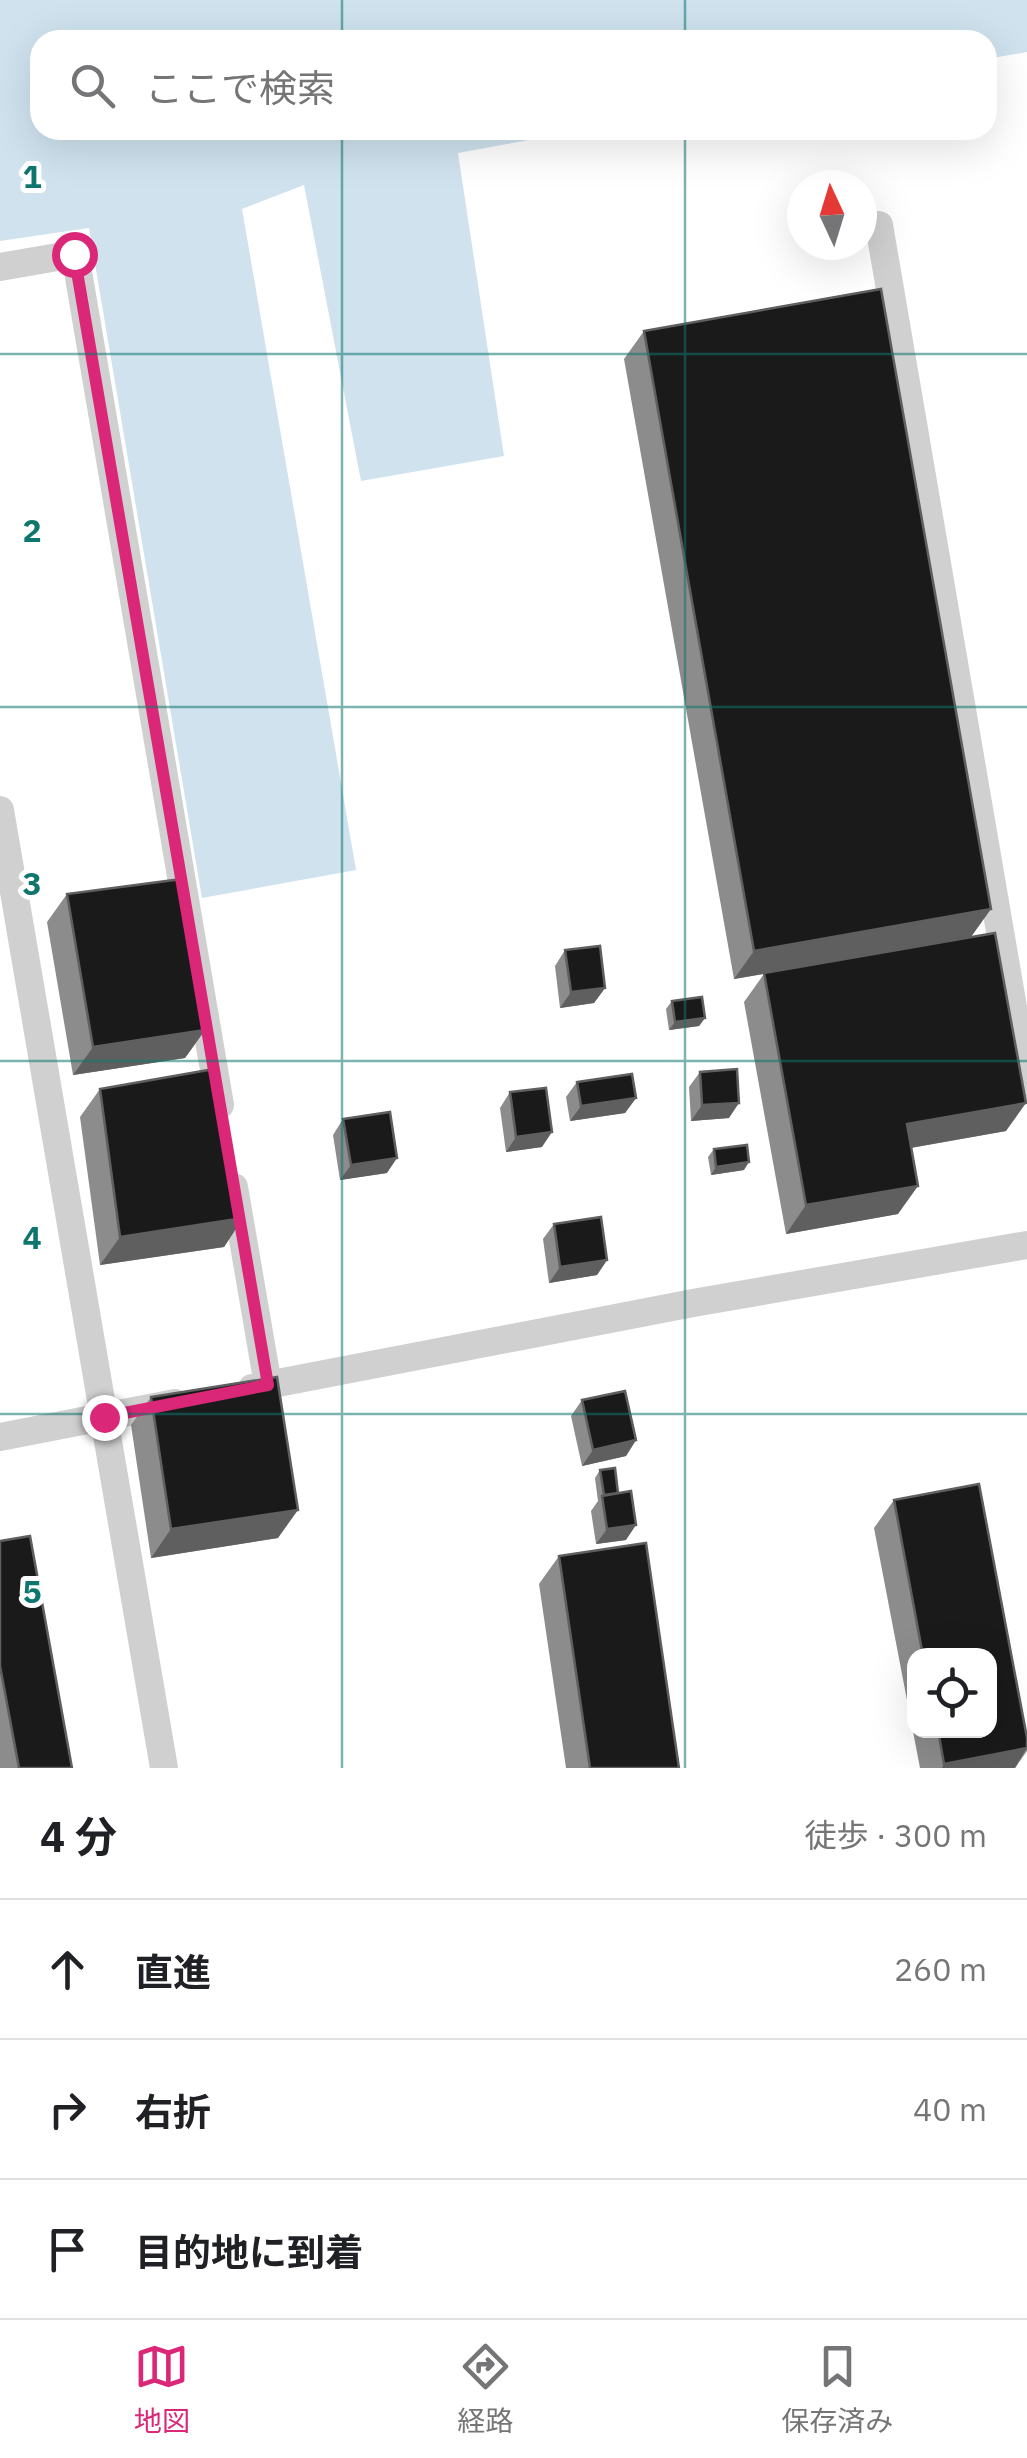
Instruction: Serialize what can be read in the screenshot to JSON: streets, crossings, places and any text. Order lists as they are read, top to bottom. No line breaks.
{"north":"top","page":{"search":"ここで検索","heading":["4 分","徒歩 · 300 m"],"list":[["直進","260 m"],["右折","40 m"],"目的地に到着"],"nav":["地図","経路","保存済み"]},"grid":{"rows":["1","2","3","4","5"]}}
